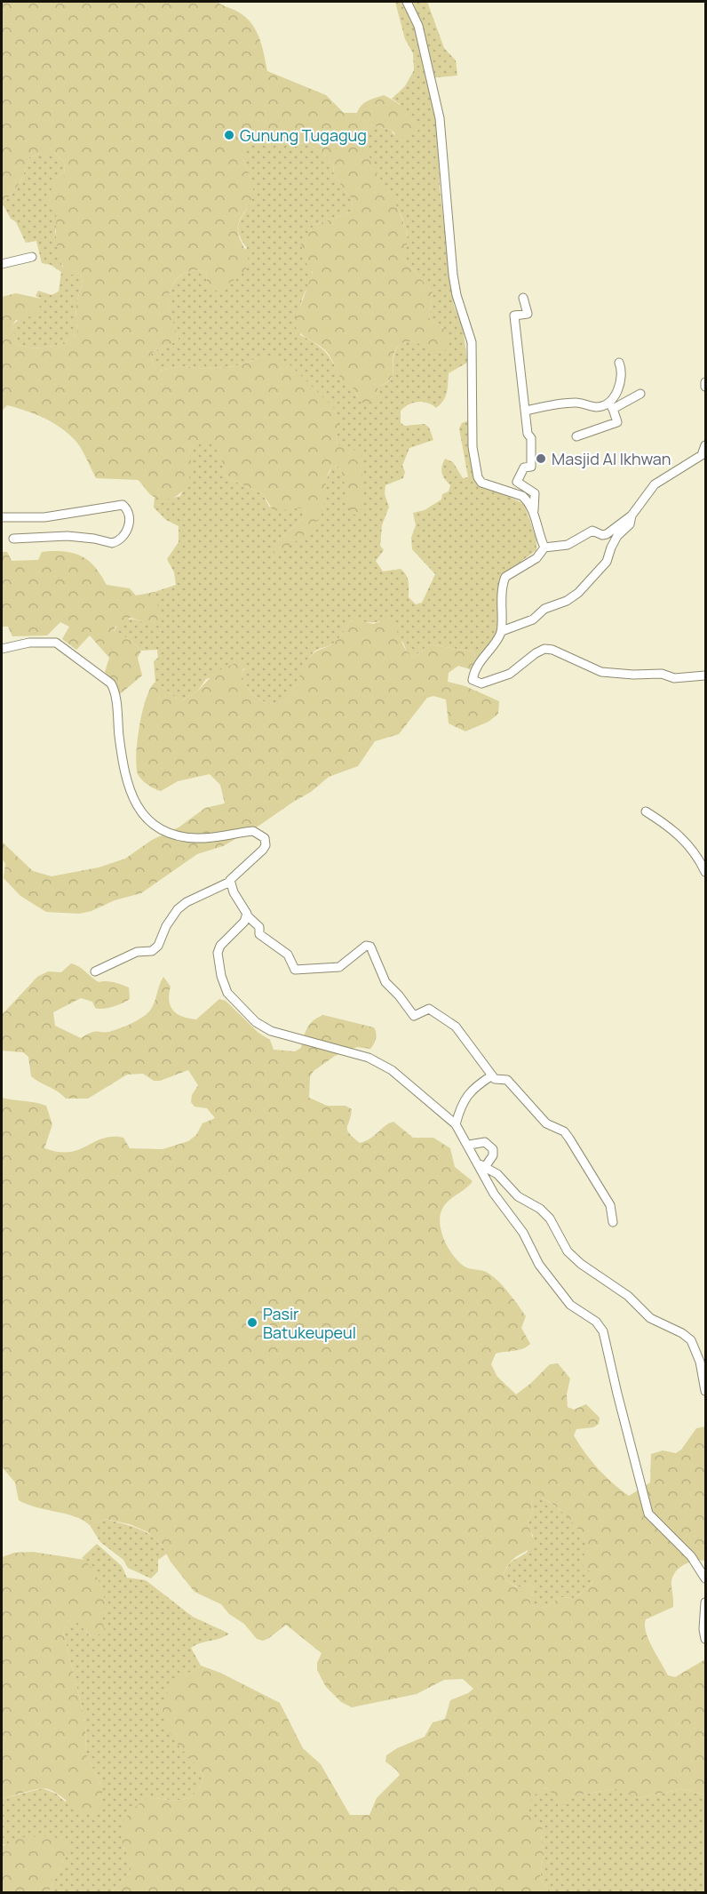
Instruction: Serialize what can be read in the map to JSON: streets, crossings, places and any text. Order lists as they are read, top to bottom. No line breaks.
{"places":["Gunung Tugagug","Masjid Al Ikhwan","Pasir Batukeupeul"]}
